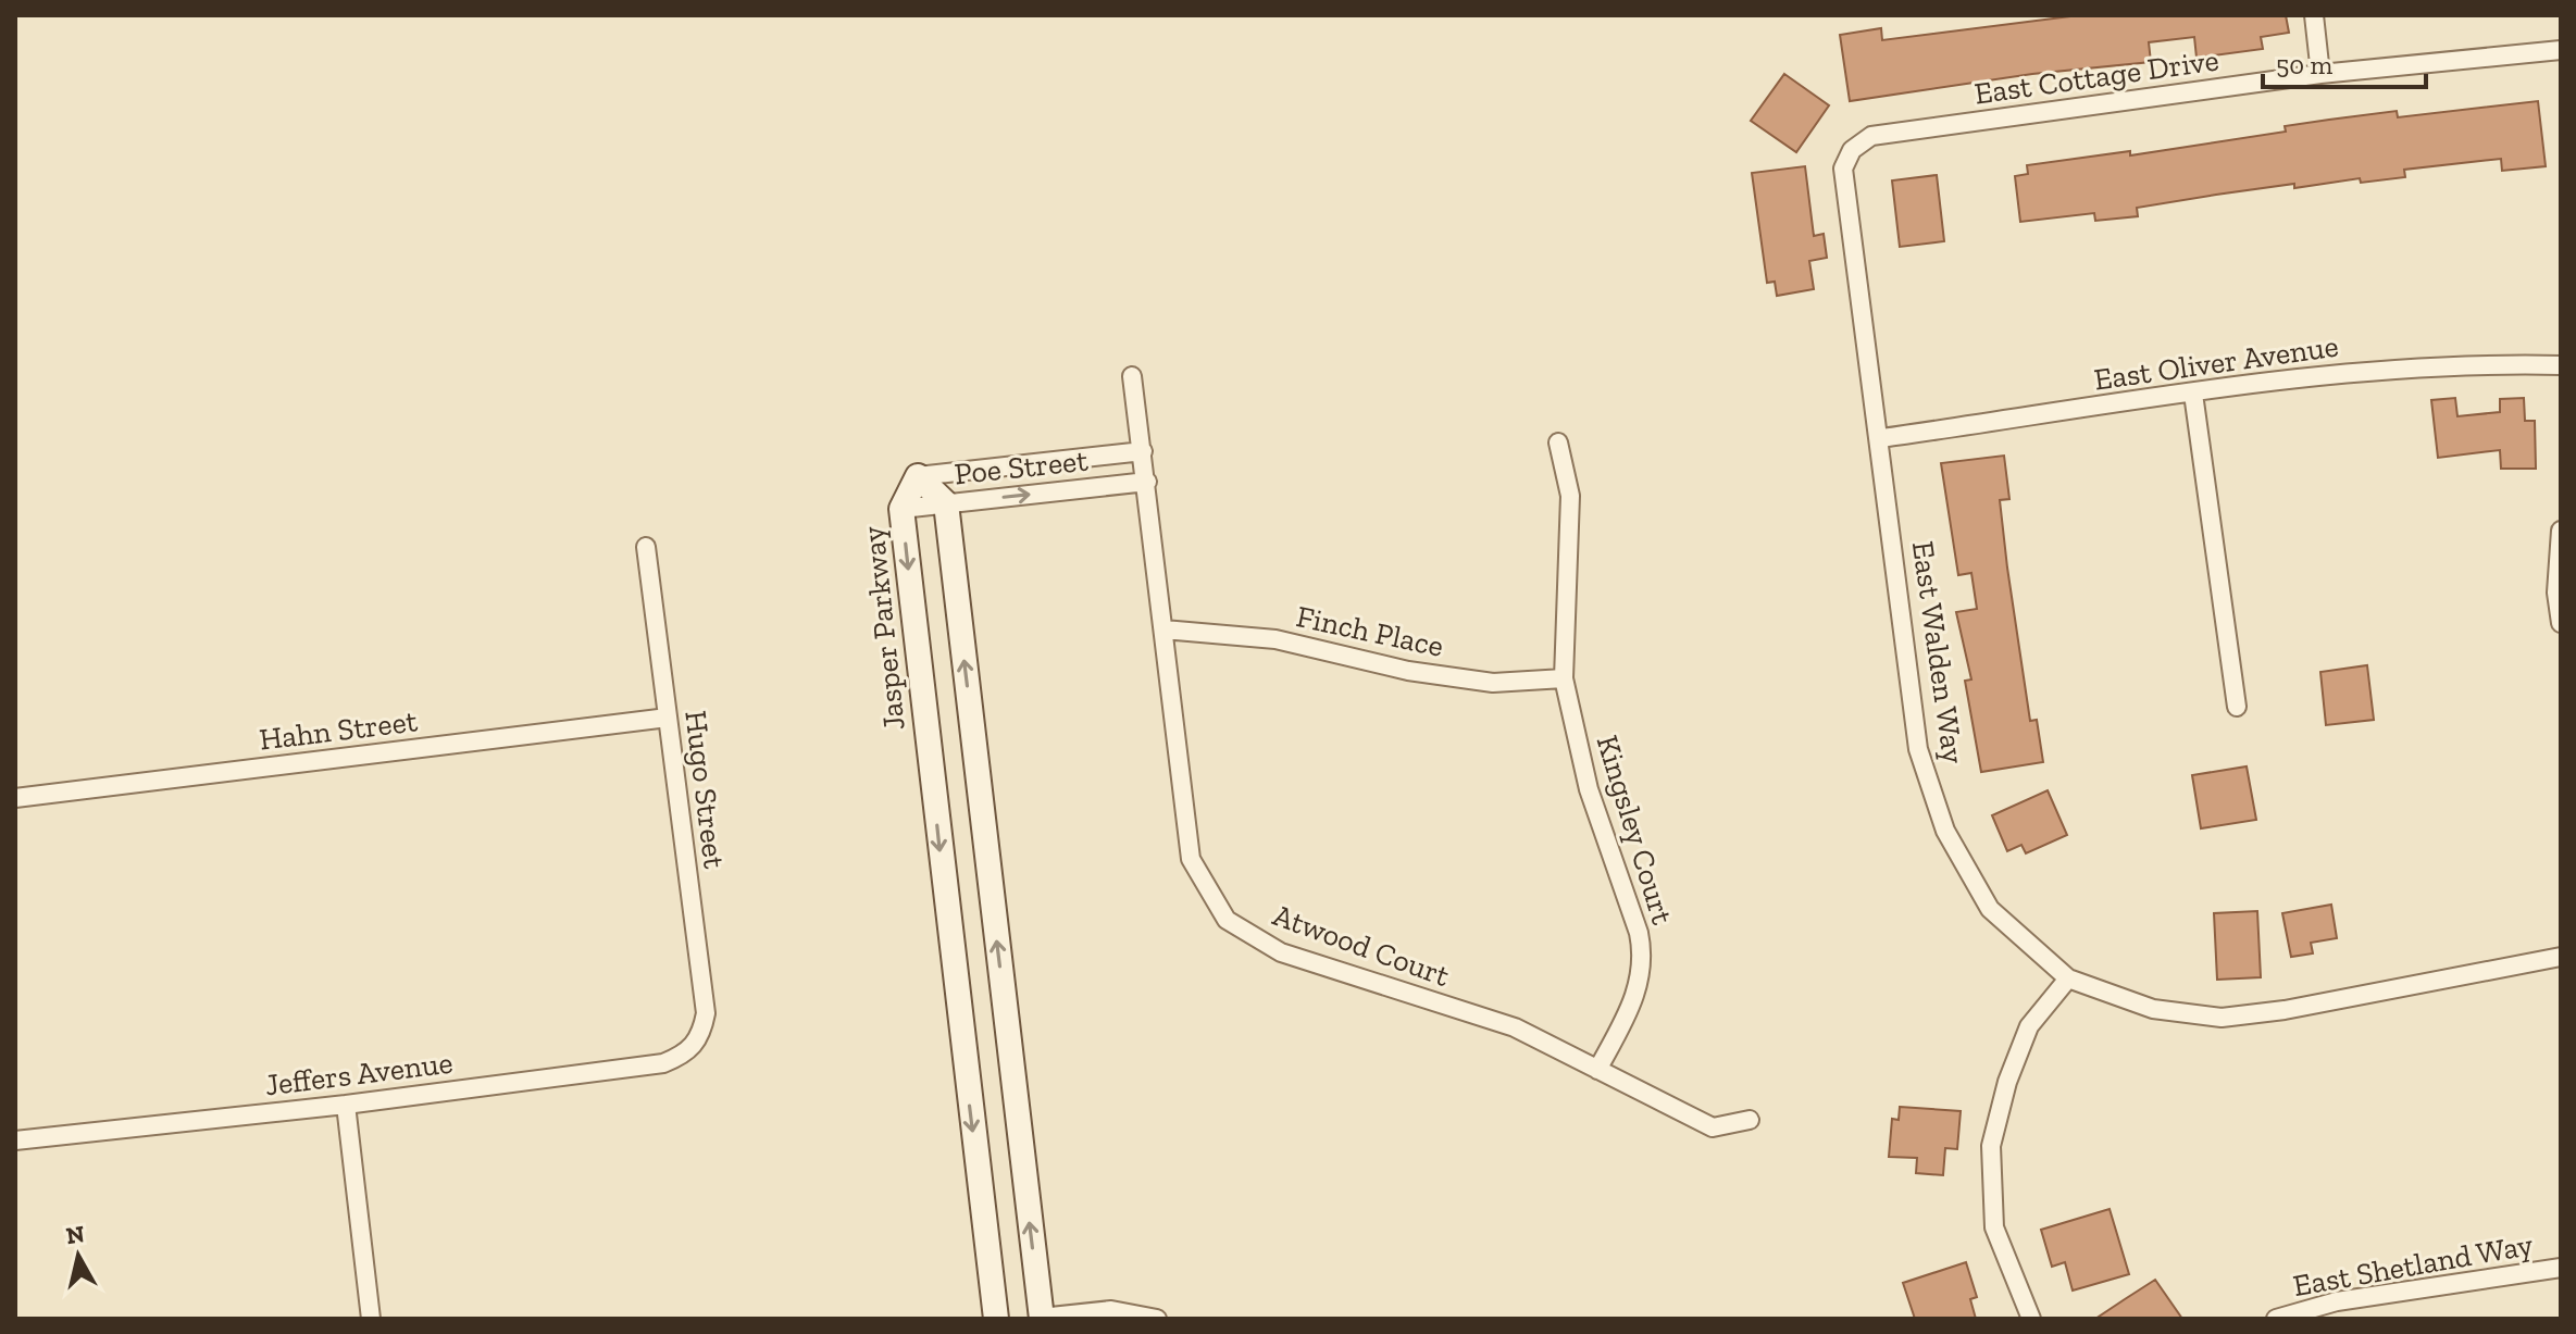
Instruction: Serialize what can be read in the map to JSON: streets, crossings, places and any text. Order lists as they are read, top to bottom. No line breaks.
{"streets":{"street":["East Cottage Drive","East Oliver Avenue","Poe Street","Jasper Parkway","Finch Place","East Walden Way","Hahn Street","Hugo Street","Kingsley Court","Atwood Court","Jeffers Avenue","East Shetland Way"]},"crossings":[["East Cottage Drive","East Walden Way"],["East Oliver Avenue","East Walden Way"],["Poe Street","Jasper Parkway"],["Poe Street","Atwood Court"],["Finch Place","Kingsley Court"],["Finch Place","Atwood Court"],["Hahn Street","Hugo Street"],["Hugo Street","Jeffers Avenue"],["Kingsley Court","Atwood Court"]],"scale_bar":"50 m","north":"top"}
